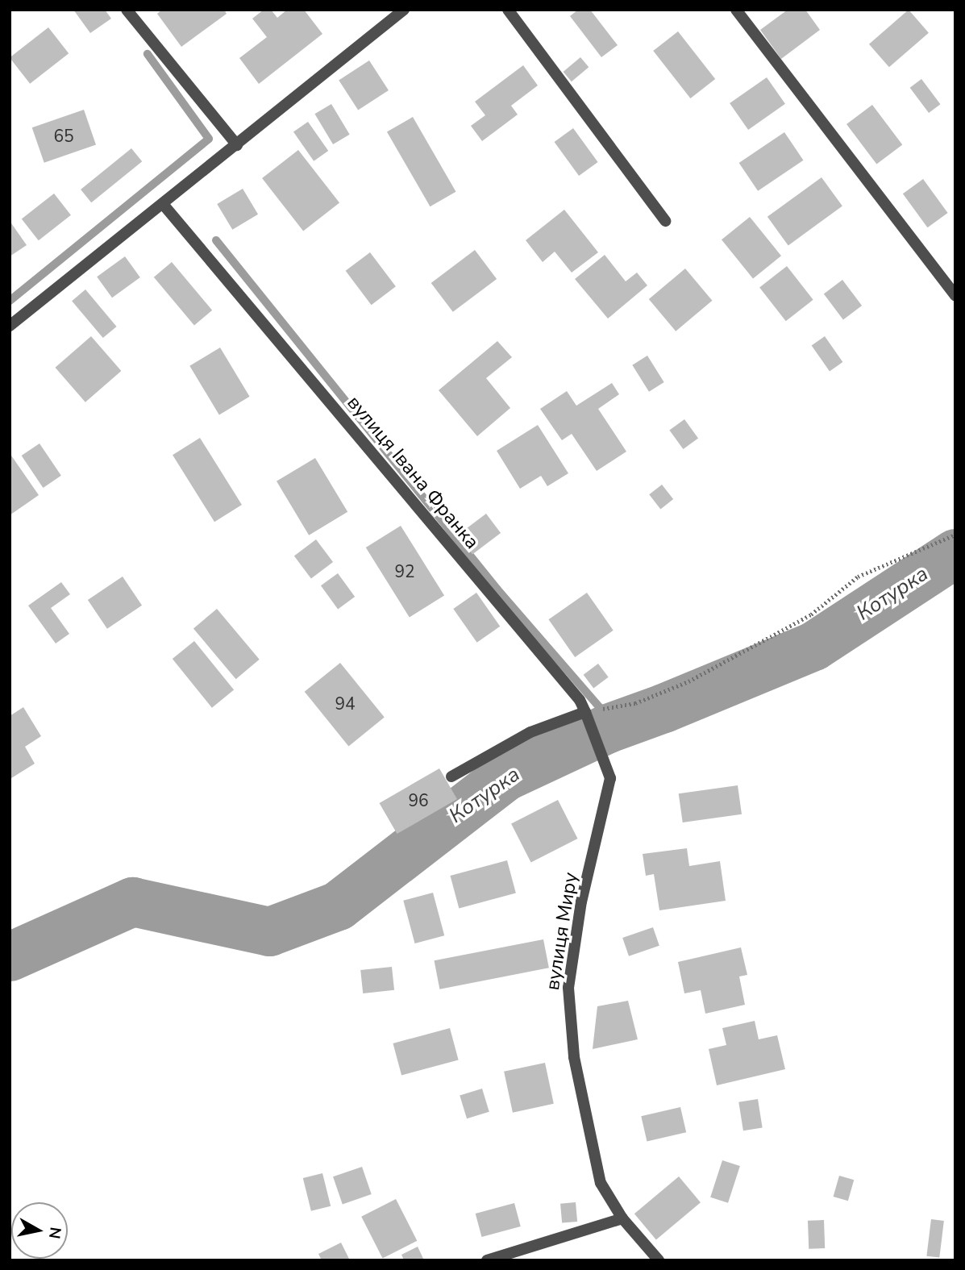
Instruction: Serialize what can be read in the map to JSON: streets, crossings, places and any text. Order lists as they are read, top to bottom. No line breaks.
{"streets":{"street":["вулиця Івана Франка","вулиця Миру"]},"crossings":[["вулиця Івана Франка","вулиця Миру"]],"water":["Котурка"],"house_numbers":["65","92","94","96"],"north":"right"}
